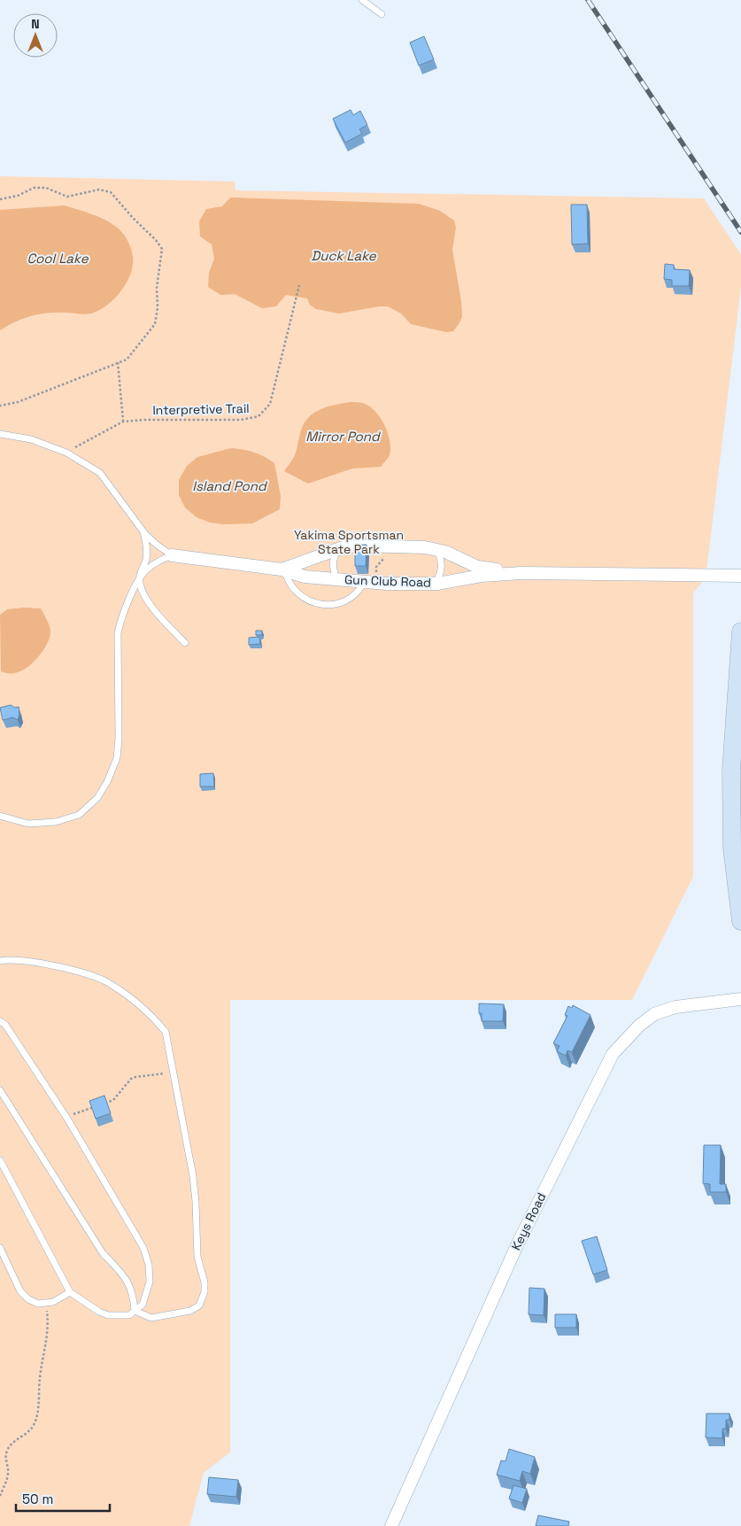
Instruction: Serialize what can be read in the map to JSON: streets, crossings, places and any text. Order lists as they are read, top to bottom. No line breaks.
{"streets":{"street":["Gun Club Road","Keys Road"],"path":["Interpretive Trail"]},"water":["Duck Lake","Cool Lake","Mirror Pond","Island Pond"],"parks":["Yakima Sportsman State Park"],"scale_bar":"50 m","north":"top"}
